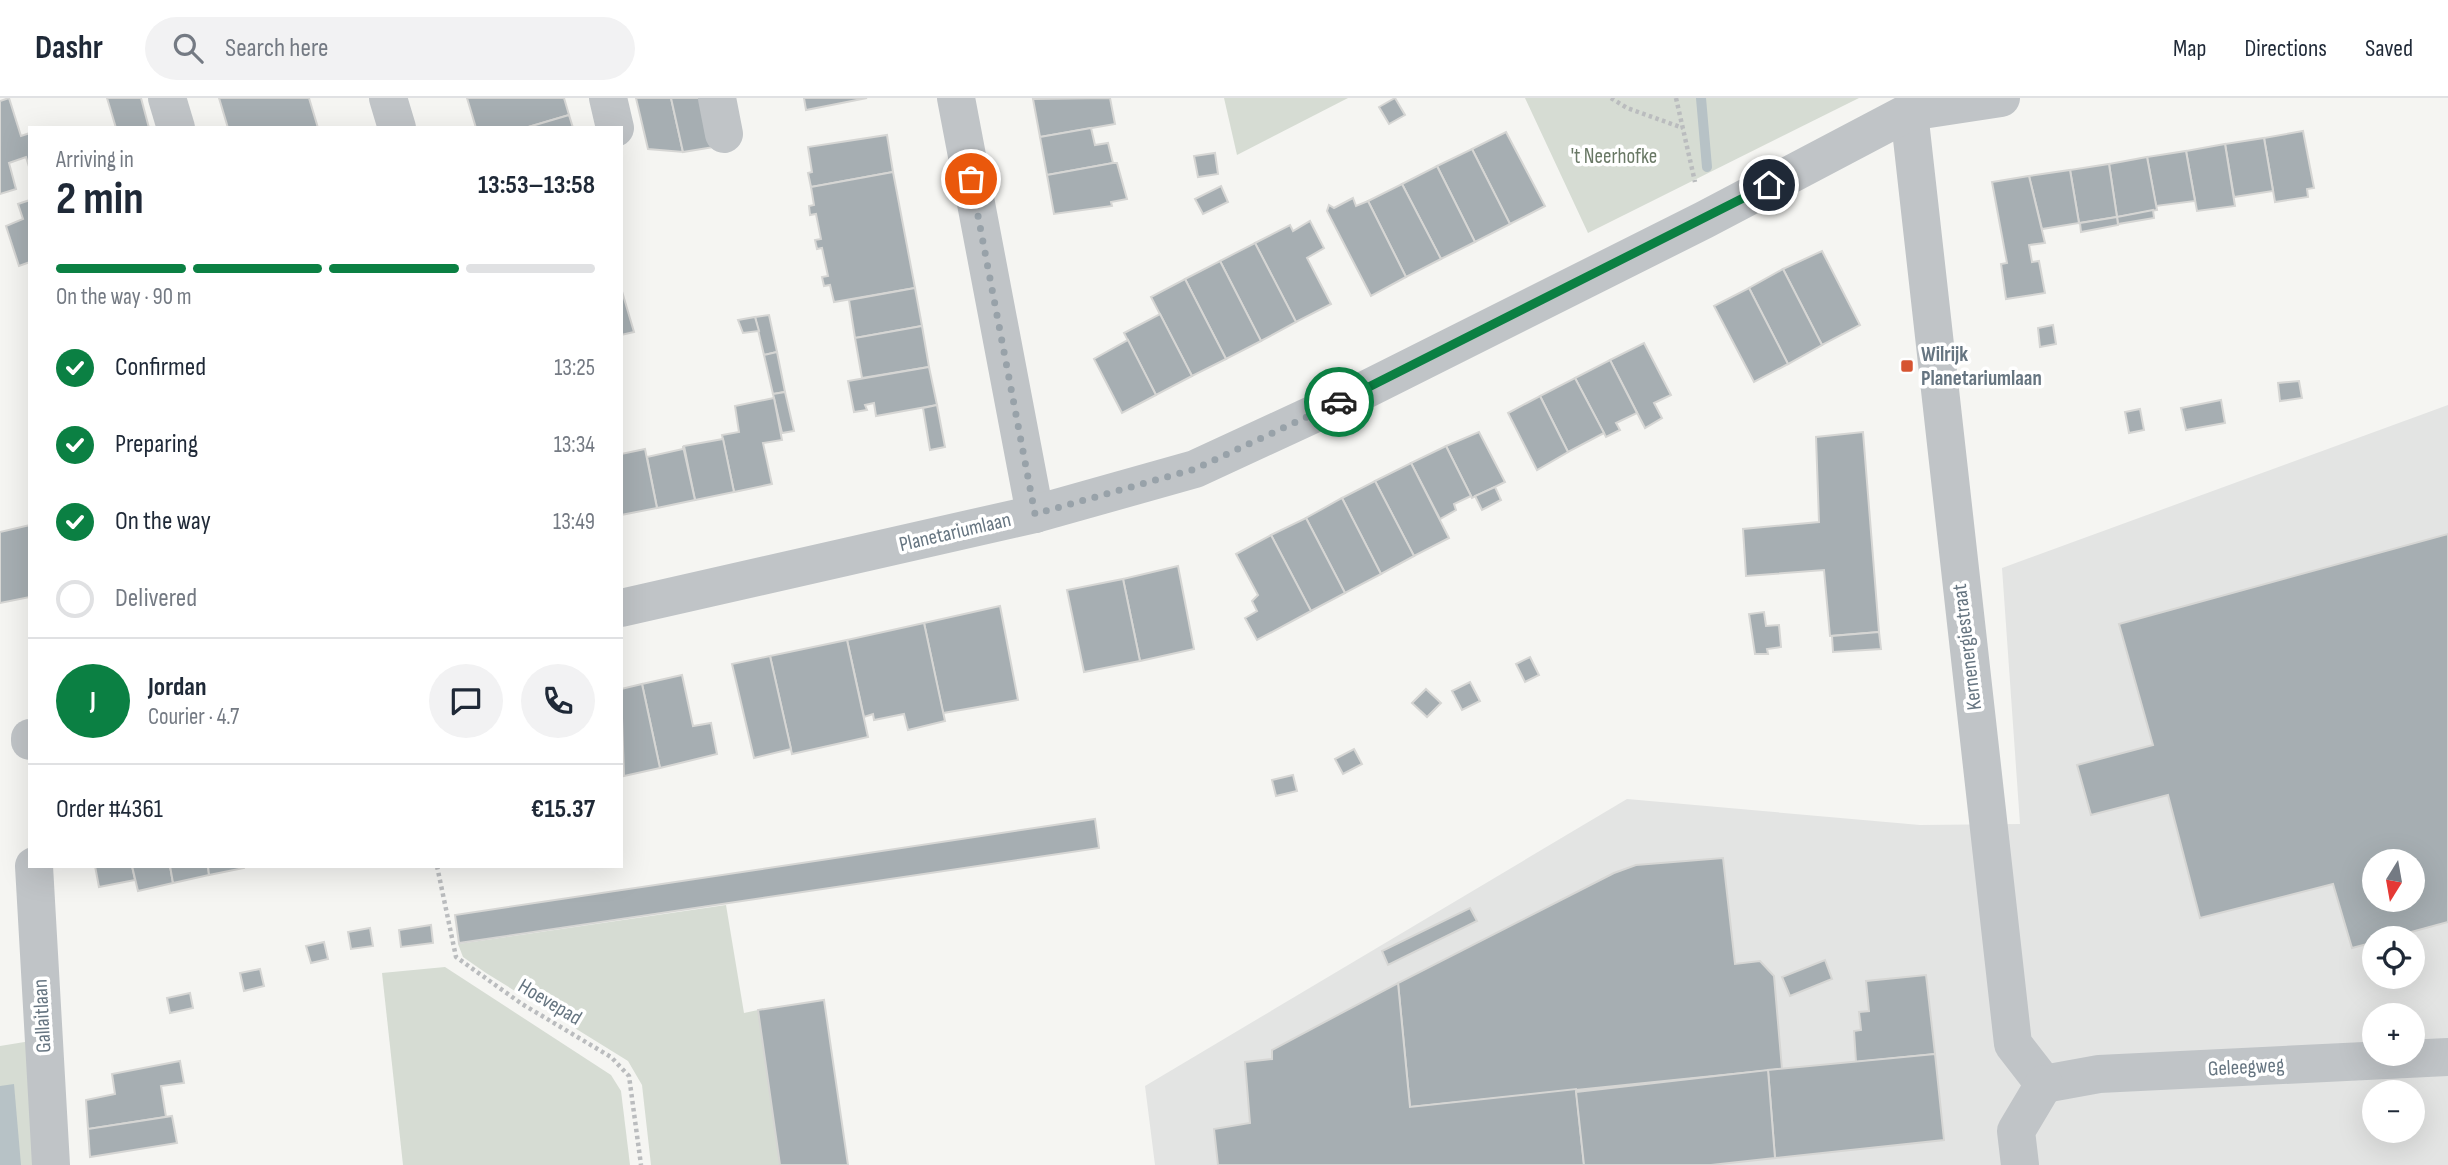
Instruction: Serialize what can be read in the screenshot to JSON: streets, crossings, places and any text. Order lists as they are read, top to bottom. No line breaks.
{"streets":{"street":["Planetariumlaan","Kernenergiestraat","Gallaitlaan","Geleegweg"],"path":["Hoevepad"]},"crossings":[["Planetariumlaan","Kernenergiestraat"],["Kernenergiestraat","Geleegweg"]],"parks":["'t Neerhofke"],"places":{"transit":["Wilrijk Planetariumlaan"]},"north":"bottom","page":{"header":"Dashr","search":"Search here","nav":["Map","Directions","Saved"],"heading":["2 min","Arriving in","13:53–13:58"],"panel":["Jordan","Courier · 4.7","Order #4361","€15.37"],"bar":"On the way · 90 m","list":[["Confirmed","13:25"],["Preparing","13:34"],["On the way","13:49"],"Delivered"],"round":"J","map_buttons":["+","−"]}}
